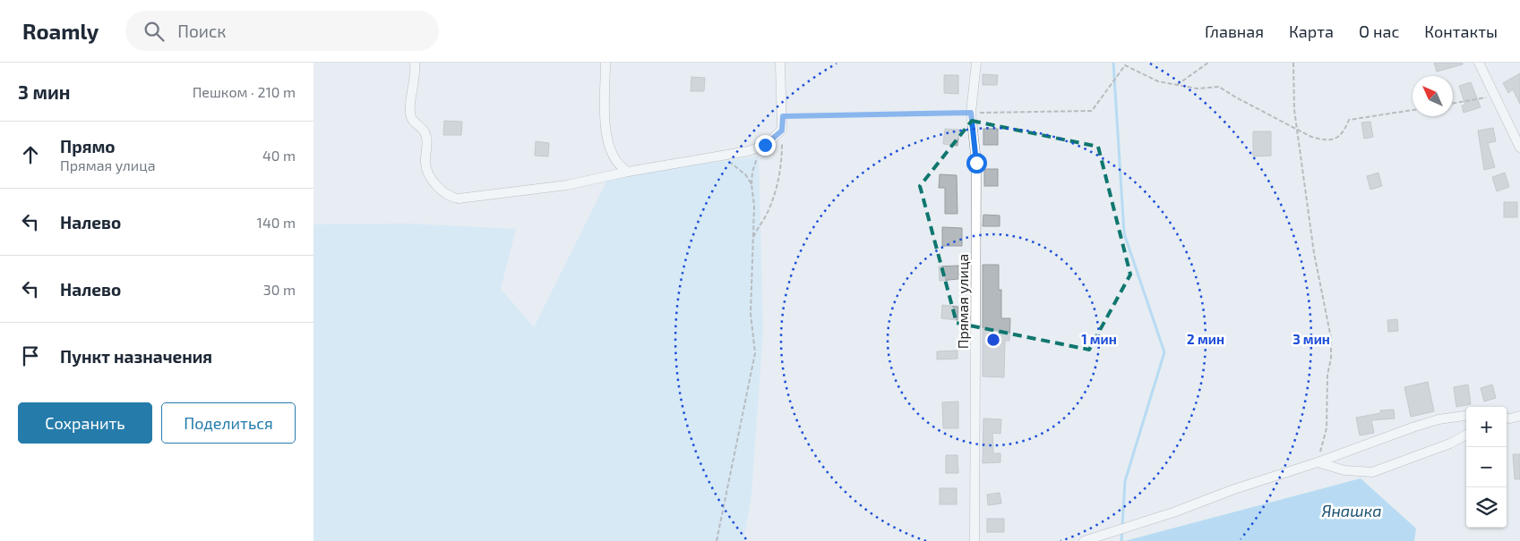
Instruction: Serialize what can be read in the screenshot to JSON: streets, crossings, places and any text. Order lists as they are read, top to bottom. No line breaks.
{"streets":{"street":["Прямая улица"]},"water":["Янашка"],"north":"top left","page":{"header":"Roamly","search":"Поиск","nav":["Главная","Карта","О нас","Контакты"],"heading":["3 мин","Пешком · 210 m"],"list":[["Прямо","Прямая улица","40 m"],["Налево","140 m"],["Налево","30 m"],"Пункт назначения"],"buttons":["Сохранить","Поделиться"],"map_buttons":["+","−"]},"rings":["1 мин","2 мин","3 мин"]}
